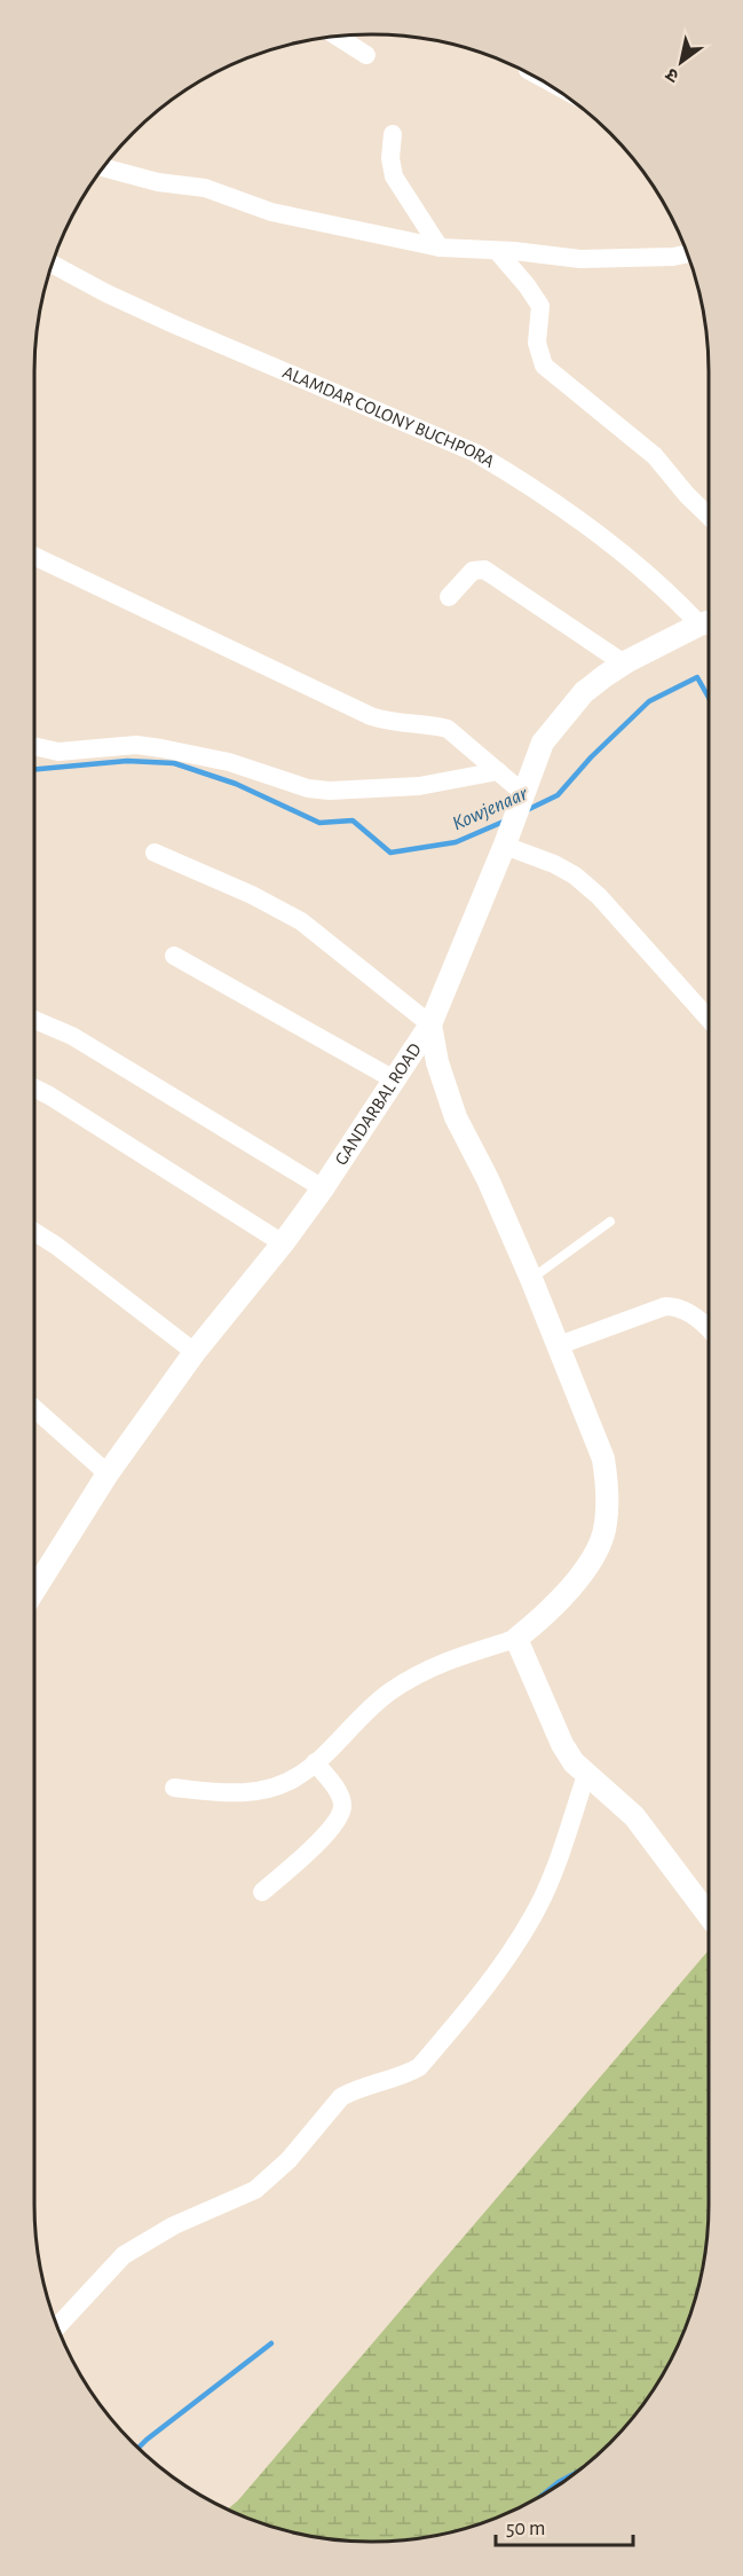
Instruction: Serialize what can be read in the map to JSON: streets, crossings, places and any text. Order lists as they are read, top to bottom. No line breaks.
{"streets":{"street":["ALAMDAR COLONY BUCHPORA","GANDARBAL ROAD"]},"crossings":[["ALAMDAR COLONY BUCHPORA","GANDARBAL ROAD"]],"water":["Kowjenaar"],"scale_bar":"50 m","north":"bottom left"}
